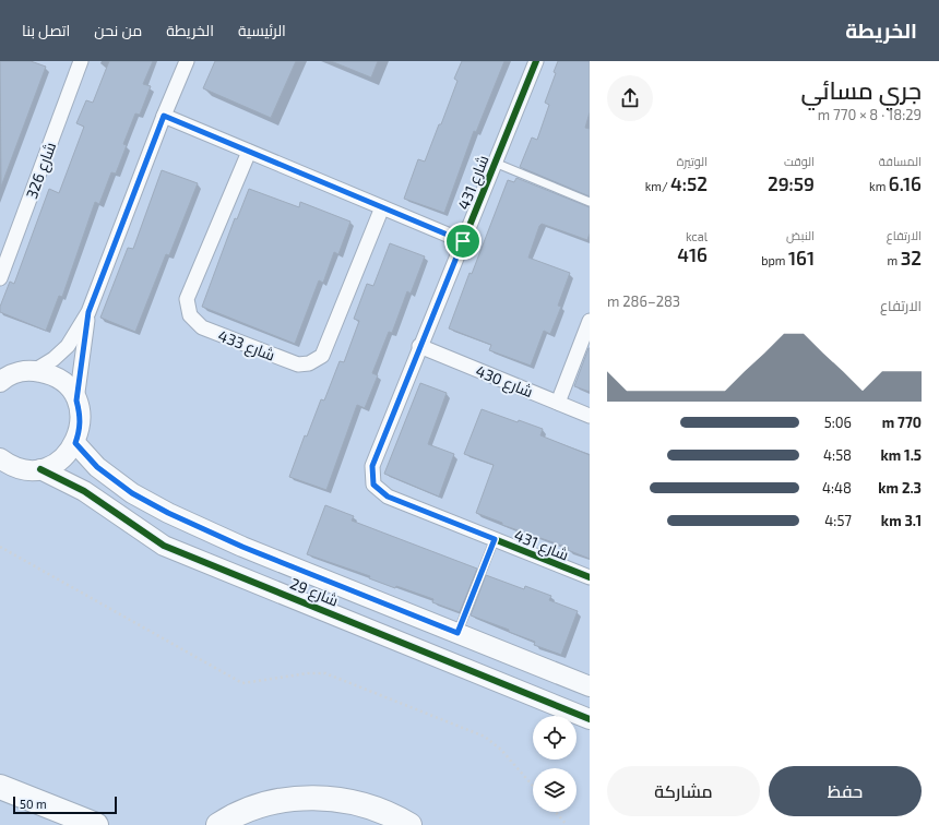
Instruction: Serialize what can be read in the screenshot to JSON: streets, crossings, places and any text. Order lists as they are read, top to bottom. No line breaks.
{"streets":{"street":["شارع 326","شارع 431","شارع 433","شارع 430","شارع 29"]},"crossings":[["شارع 431","شارع 430"]],"scale_bar":"50 m","page":{"header":"الخريطة","nav":["الرئيسية","الخريطة","من نحن","اتصل بنا"],"heading":["جري مسائي","18:29 · 8 × 770 m"],"stats":[["المسافة","6.16 km"],["الوقت","29:59"],["الوتيرة","4:52 /km"],["الارتفاع","32 m"],["النبض","161 bpm"],["kcal","416"]],"chart":["الارتفاع","283–286 m"],"list":[{"name":"770 m","note":"5:06"},{"name":"1.5 km","note":"4:58"},{"name":"2.3 km","note":"4:48"},{"name":"3.1 km","note":"4:57"}],"buttons":["حفظ","مشاركة"],"scale":"50 m"}}
